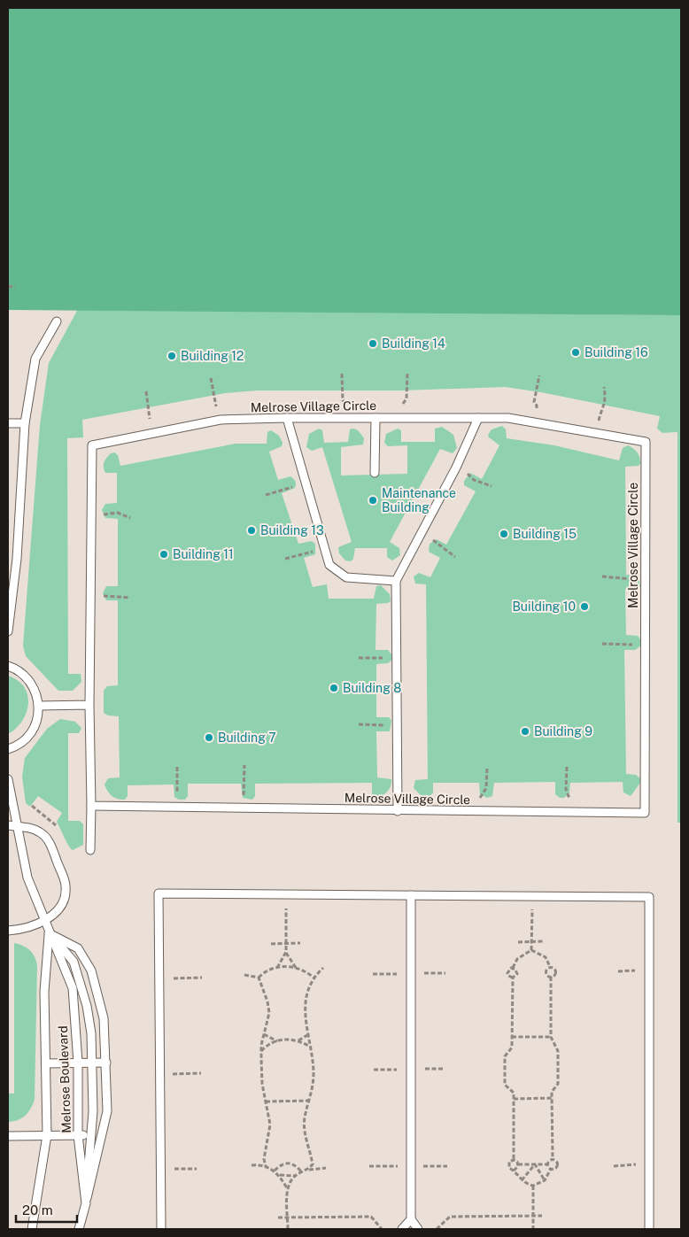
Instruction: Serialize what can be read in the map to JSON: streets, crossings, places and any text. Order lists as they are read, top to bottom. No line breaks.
{"streets":{"lane":["Melrose Village Circle","Melrose Boulevard"]},"places":["Building 14","Building 16","Building 12","Maintenance Building","Building 13","Building 15","Building 11","Building 10","Building 8","Building 9","Building 7"],"scale_bar":"20 m"}
